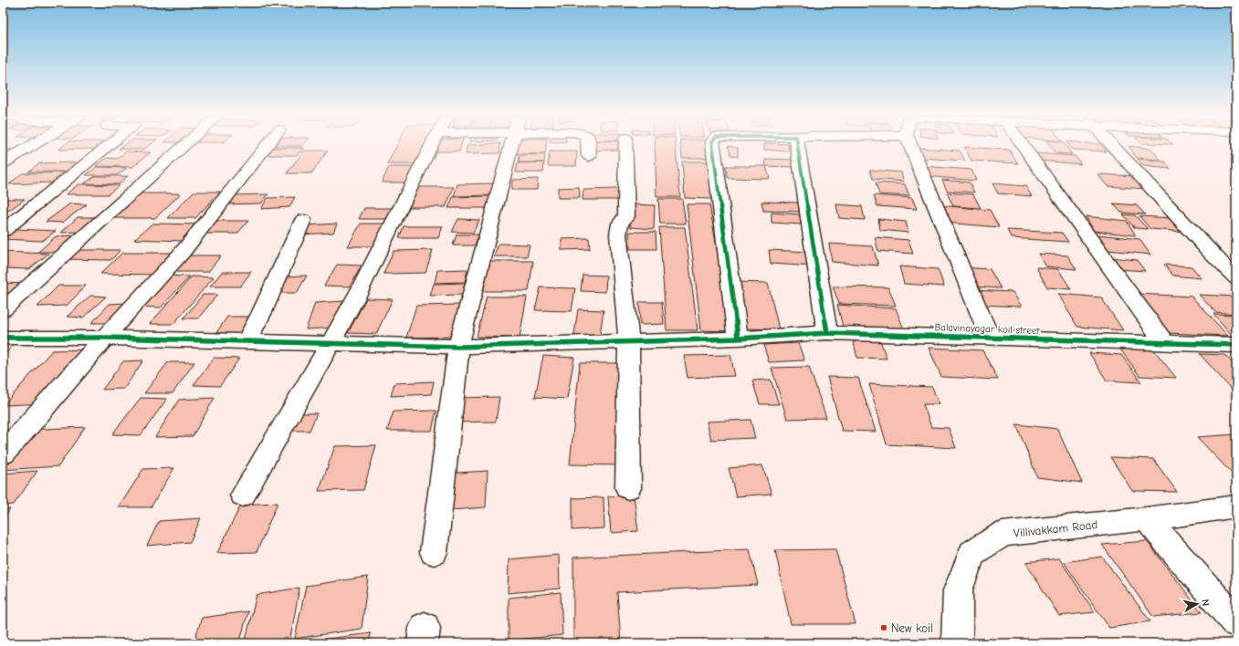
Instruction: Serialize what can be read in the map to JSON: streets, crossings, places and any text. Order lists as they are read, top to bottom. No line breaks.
{"streets":{"street":["Balavinayagar koil street","Villivakkam Road"]},"places":["New koil"],"north":"right"}
